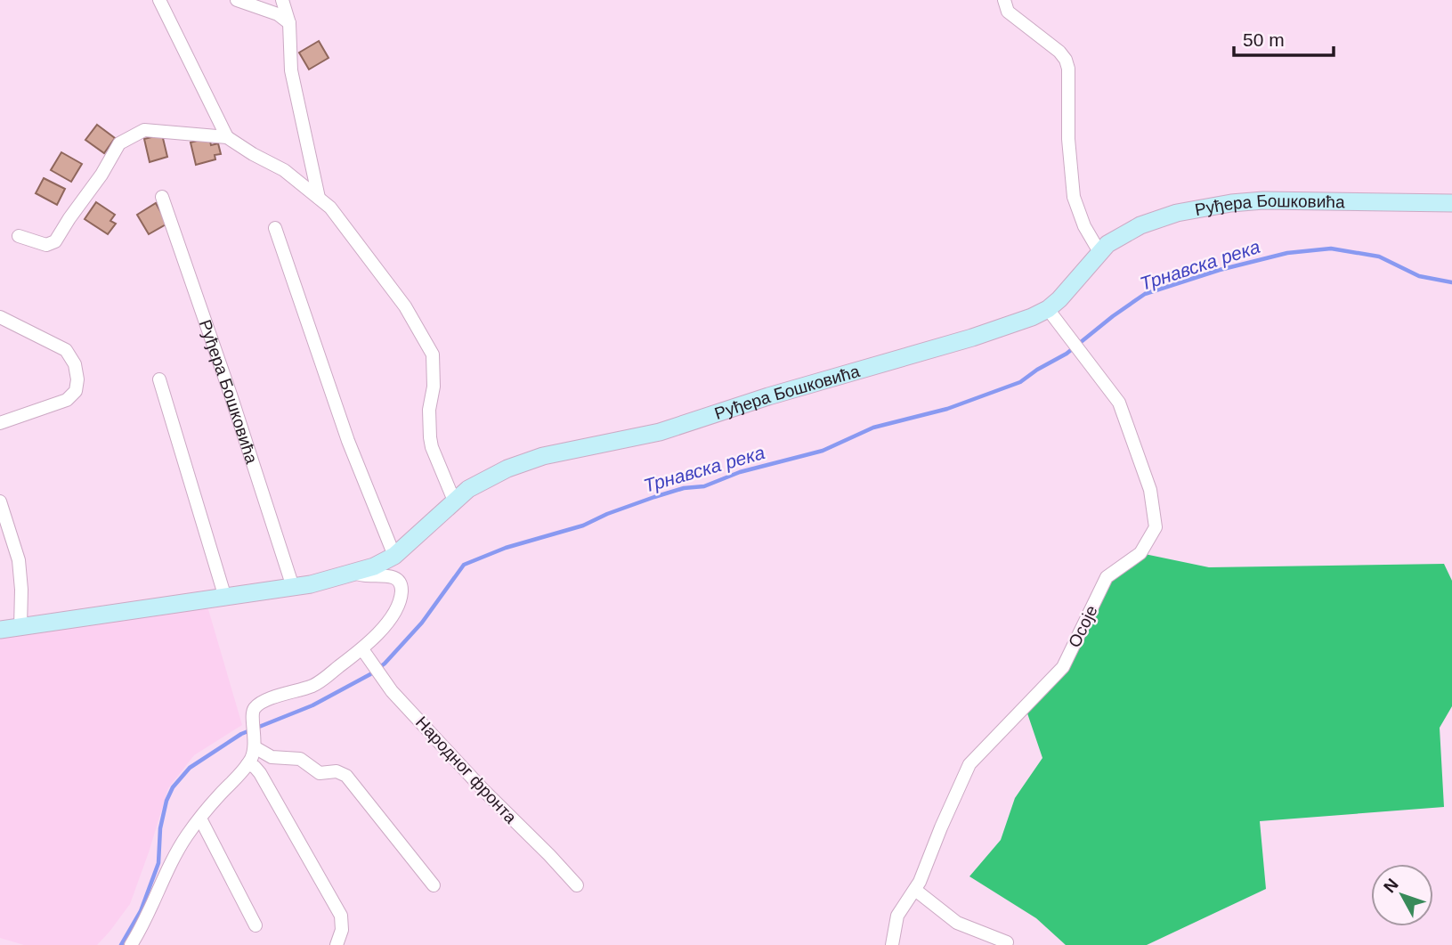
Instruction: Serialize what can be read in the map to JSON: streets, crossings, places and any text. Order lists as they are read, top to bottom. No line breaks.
{"streets":{"main road":["Руђера Бошковића"],"street":["Осоје","Народног фронта"]},"crossings":[["Руђера Бошковића","Осоје"],["Руђера Бошковића","Народног фронта"]],"water":["Трнавска река"],"scale_bar":"50 m","north":"top left"}
